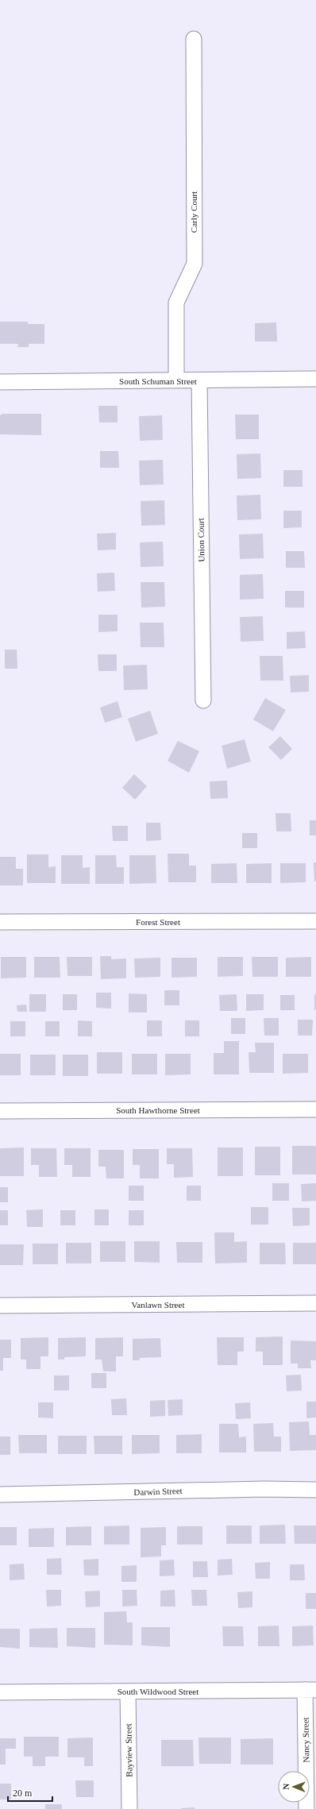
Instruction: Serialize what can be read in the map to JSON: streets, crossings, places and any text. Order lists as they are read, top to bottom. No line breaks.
{"streets":{"street":["Carly Court","South Schuman Street","Union Court","Forest Street","South Hawthorne Street","Vanlawn Street","Darwin Street","South Wildwood Street","Nancy Street","Bayview Street"]},"crossings":[["Carly Court","South Schuman Street"],["South Schuman Street","Union Court"],["South Wildwood Street","Nancy Street"],["South Wildwood Street","Bayview Street"]],"scale_bar":"20 m","north":"left"}
